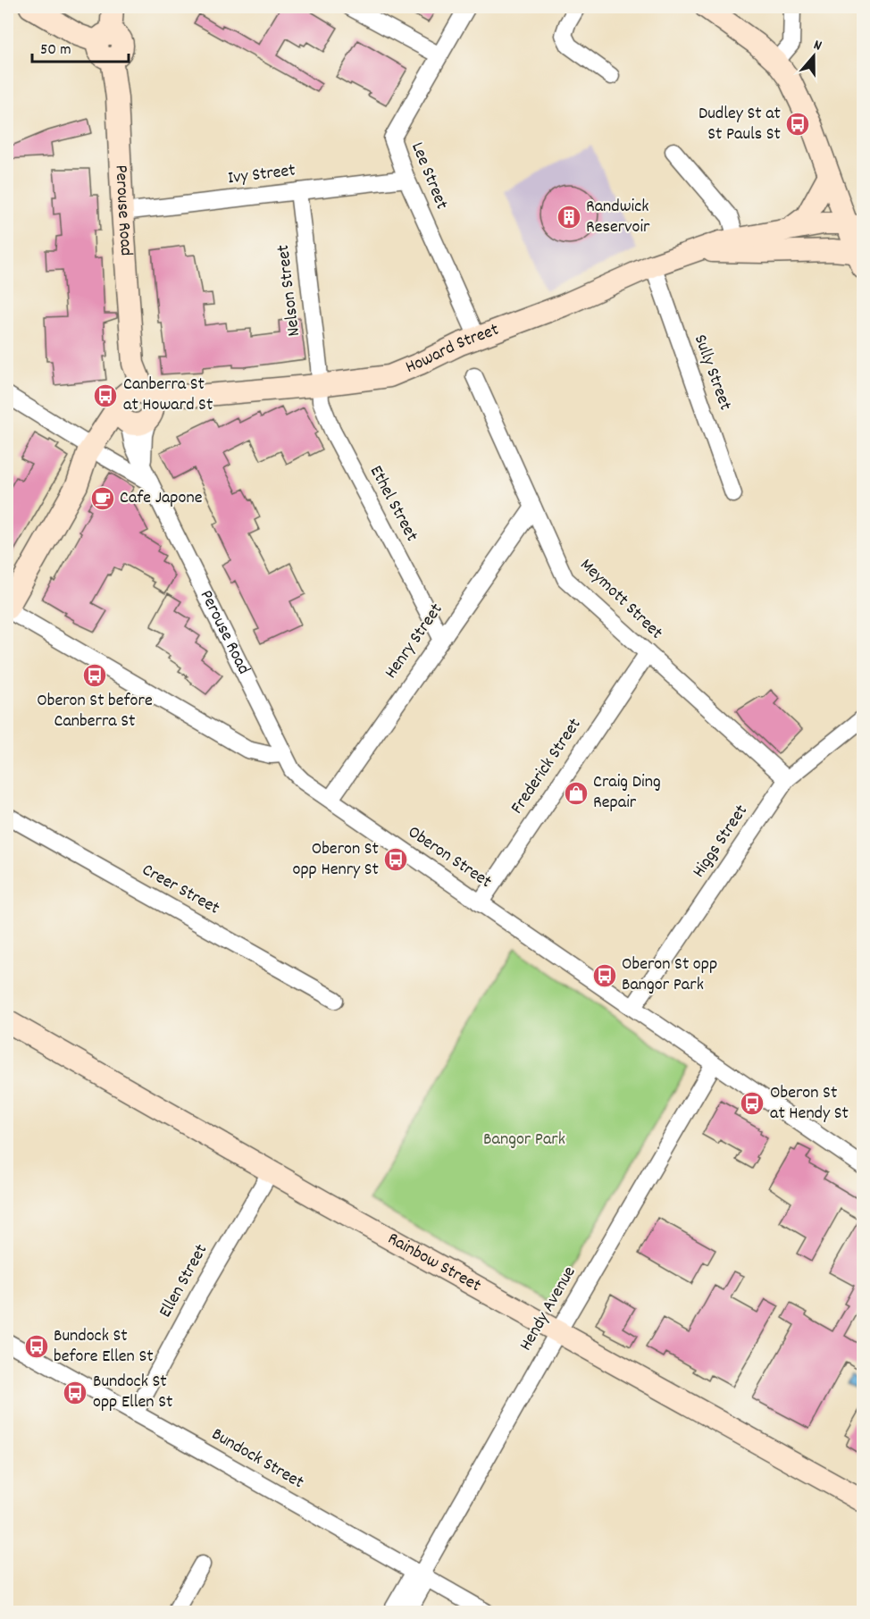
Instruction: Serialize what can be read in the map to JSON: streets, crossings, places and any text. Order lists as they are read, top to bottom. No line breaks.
{"streets":{"street":["Ivy Street","Lee Street","Perouse Road","Nelson Street","Howard Street","Sully Street","Ethel Street","Meymott Street","Henry Street","Frederick Street","Higgs Street","Oberon Street","Creer Street","Rainbow Street","Ellen Street","Hendy Avenue","Bundock Street"]},"crossings":[["Ivy Street","Lee Street"],["Ivy Street","Perouse Road"],["Ivy Street","Nelson Street"],["Lee Street","Howard Street"],["Perouse Road","Howard Street"],["Perouse Road","Oberon Street"],["Nelson Street","Howard Street"],["Nelson Street","Ethel Street"],["Howard Street","Sully Street"],["Howard Street","Ethel Street"],["Ethel Street","Henry Street"],["Meymott Street","Henry Street"],["Meymott Street","Frederick Street"],["Meymott Street","Higgs Street"],["Henry Street","Oberon Street"],["Frederick Street","Oberon Street"],["Higgs Street","Oberon Street"],["Oberon Street","Hendy Avenue"],["Rainbow Street","Ellen Street"],["Rainbow Street","Hendy Avenue"],["Ellen Street","Bundock Street"],["Hendy Avenue","Bundock Street"]],"parks":["Bangor Park"],"places":{"bus stop":["Dudley St at St Pauls St","Canberra St at Howard St","Oberon St before Canberra St","Oberon St opp Henry St","Oberon St opp Bangor Park","Oberon St at Hendy St","Bundock St before Ellen St","Bundock St opp Ellen St"],"building":["Randwick Reservoir"],"cafe":["Cafe Japone"],"shop":["Craig Ding Repair"]},"scale_bar":"50 m","north":"top"}
